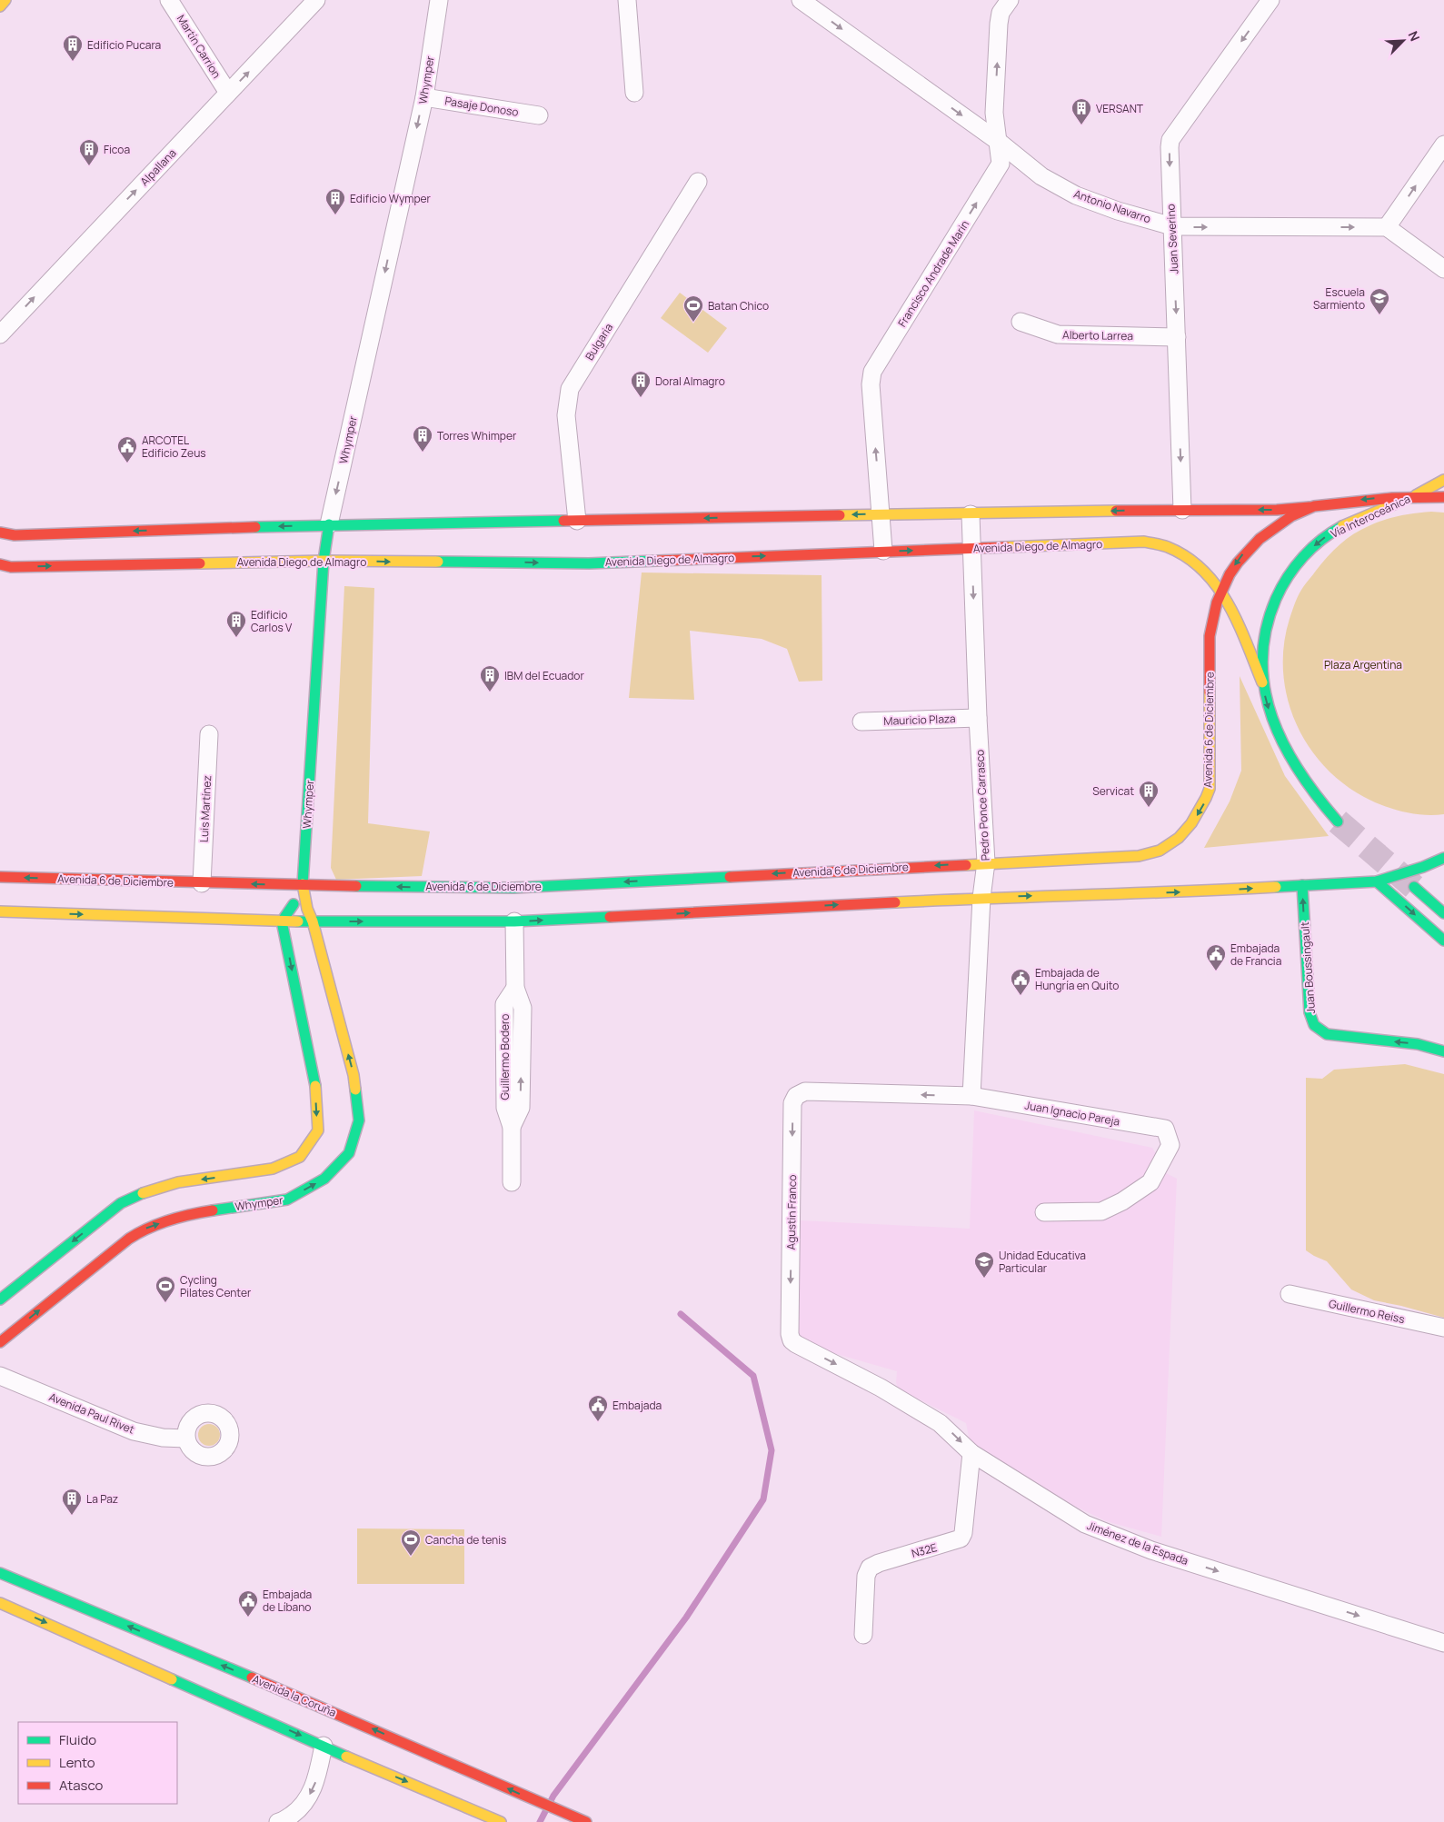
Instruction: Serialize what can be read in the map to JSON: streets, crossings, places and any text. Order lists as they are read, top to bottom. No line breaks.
{"streets":{"main road":["Whymper","Vía Interoceánica","Avenida Diego de Almagro","Avenida 6 de Diciembre","Juan Boussingault","Avenida la Coruña"],"street":["Martín Carrion","Pasaje Donoso","Alpallana","Antonio Navarro","Juan Severino","Francisco Andrade Marin","Alberto Larrea","Bulgaria","Mauricio Plaza","Pedro Ponce Carrasco","Luis Martínez","Guillermo Bodero","Juan Ignacio Pareja","Agustin Franco","Guillermo Reiss","Avenida Paul Rivet","Jiménez de la Espada","N32E"]},"crossings":[["Martín Carrion","Alpallana"],["Whymper","Pasaje Donoso"],["Whymper","Avenida Diego de Almagro"],["Whymper","Avenida 6 de Diciembre"],["Antonio Navarro","Juan Severino"],["Antonio Navarro","Francisco Andrade Marin"],["Juan Severino","Alberto Larrea"],["Francisco Andrade Marin","Avenida Diego de Almagro"],["Vía Interoceánica","Avenida Diego de Almagro"],["Vía Interoceánica","Avenida 6 de Diciembre"],["Avenida Diego de Almagro","Avenida 6 de Diciembre"],["Avenida Diego de Almagro","Pedro Ponce Carrasco"],["Mauricio Plaza","Pedro Ponce Carrasco"],["Avenida 6 de Diciembre","Pedro Ponce Carrasco"],["Avenida 6 de Diciembre","Luis Martínez"],["Pedro Ponce Carrasco","Juan Ignacio Pareja"],["Juan Ignacio Pareja","Agustin Franco"],["Agustin Franco","Jiménez de la Espada"],["Jiménez de la Espada","N32E"]],"one_way":["Alpallana","Antonio Navarro","Juan Severino","Francisco Andrade Marin","Agustin Franco","Jiménez de la Espada"],"parks":["Plaza Argentina"],"places":{"building":["Edificio Pucara","VERSANT","Ficoa","Edificio Wymper","Doral Almagro","Torres Whimper","Edificio Carlos V","IBM del Ecuador","Servicat","La Paz"],"school or university":["Escuela Sarmiento","Unidad Educativa Particular"],"sports":["Batan Chico","Cycling Pilates Center","Cancha de tenis"],"public building":["ARCOTEL Edificio Zeus","Embajada de Francia","Embajada de Hungría en Quito","Embajada","Embajada de Líbano"]},"legend":["Fluido","Lento","Atasco"],"north":"top right"}
